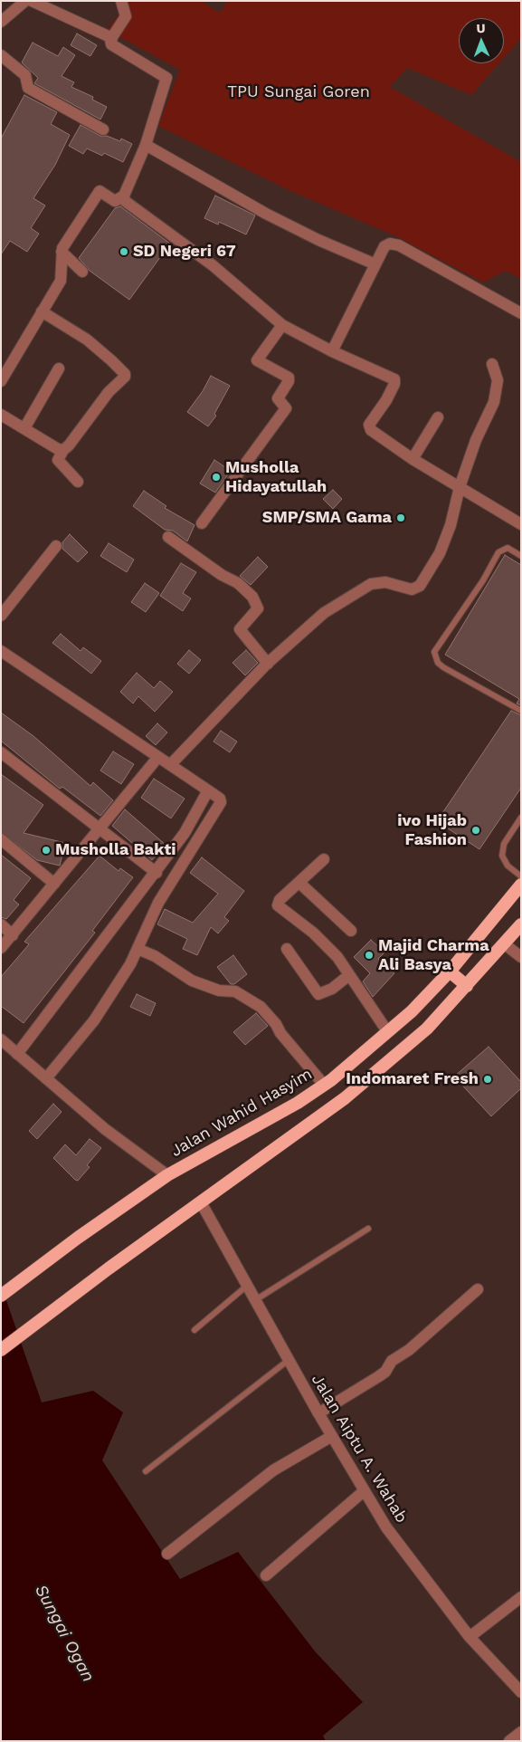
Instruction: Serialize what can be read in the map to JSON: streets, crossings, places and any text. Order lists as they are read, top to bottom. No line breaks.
{"streets":{"highway":["Jalan Wahid Hasyim"],"street":["Jalan Aiptu A. Wahab"]},"water":["Sungai Ogan"],"parks":["TPU Sungai Goren"],"places":["SD Negeri 67","Musholla Hidayatullah","SMP/SMA Gama","ivo Hijab Fashion","Musholla Bakti","Majid Charma Ali Basya","Indomaret Fresh"],"north":"top"}
